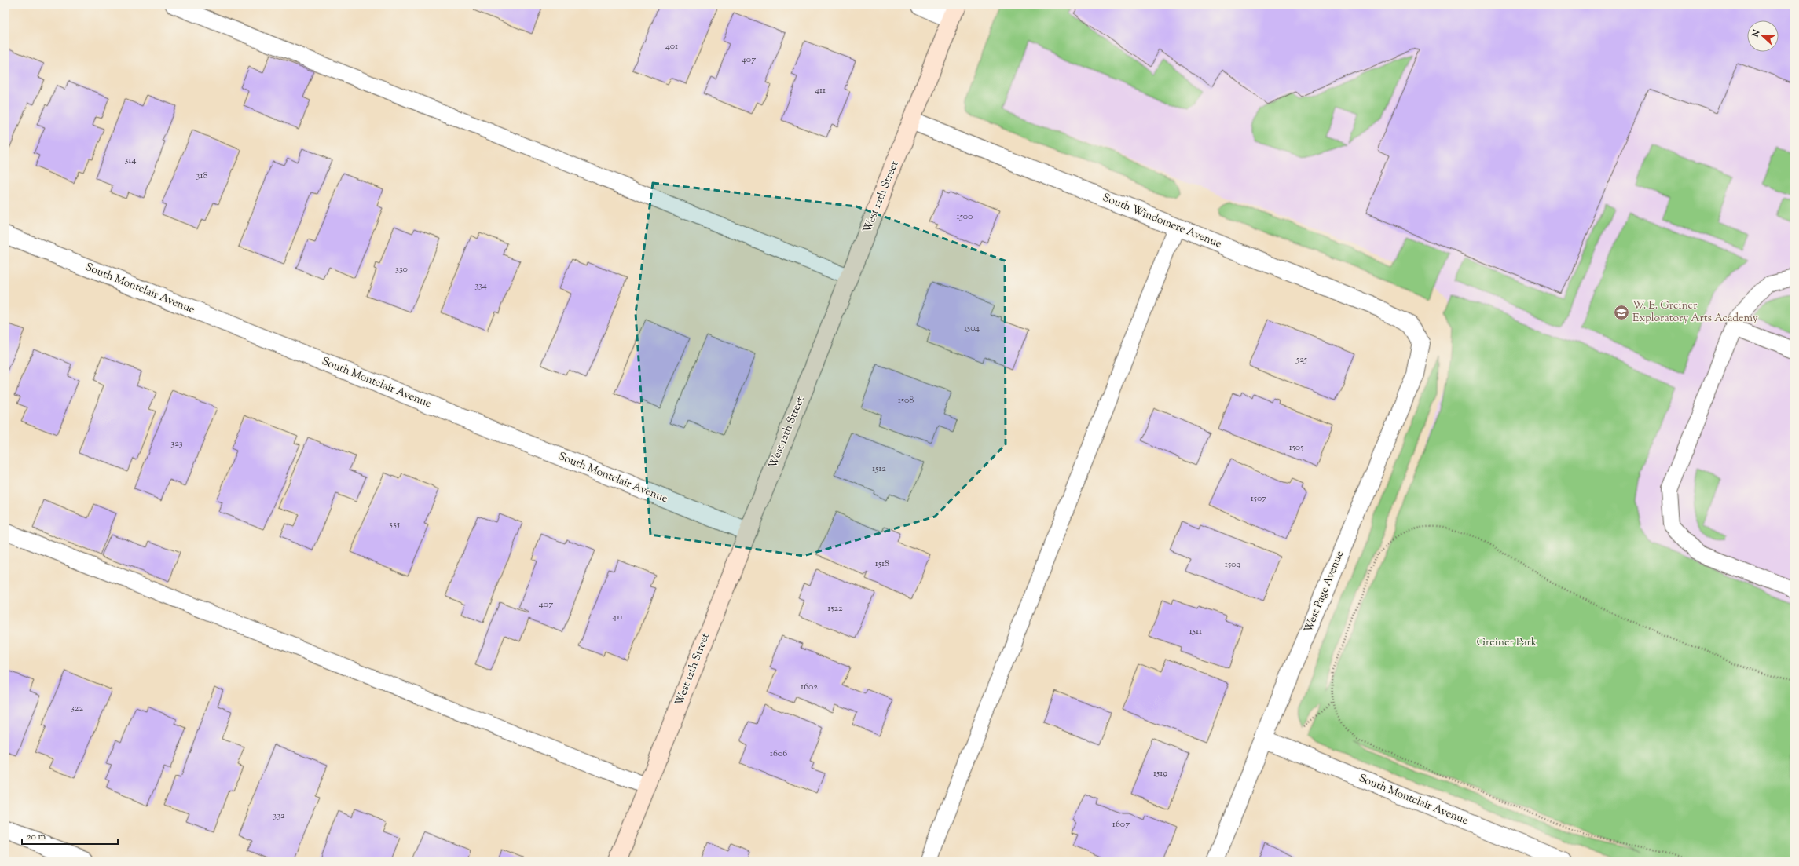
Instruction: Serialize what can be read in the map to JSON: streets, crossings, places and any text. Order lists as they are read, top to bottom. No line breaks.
{"streets":{"street":["West 12th Street","South Windomere Avenue","South Montclair Avenue","West Page Avenue"]},"crossings":[["West 12th Street","South Windomere Avenue"],["West 12th Street","South Montclair Avenue"],["South Windomere Avenue","West Page Avenue"],["South Montclair Avenue","West Page Avenue"]],"parks":["Greiner Park"],"places":{"school or university":["W. E. Greiner Exploratory Arts Academy"]},"house_numbers":["401","407","411","314","318","1500","330","334","1504","525","1508","323","1505","1512","1507","335","1518","1509","407","1522","411","1511","1602","322","1606","1519","332","1607"],"scale_bar":"20 m","north":"left"}
